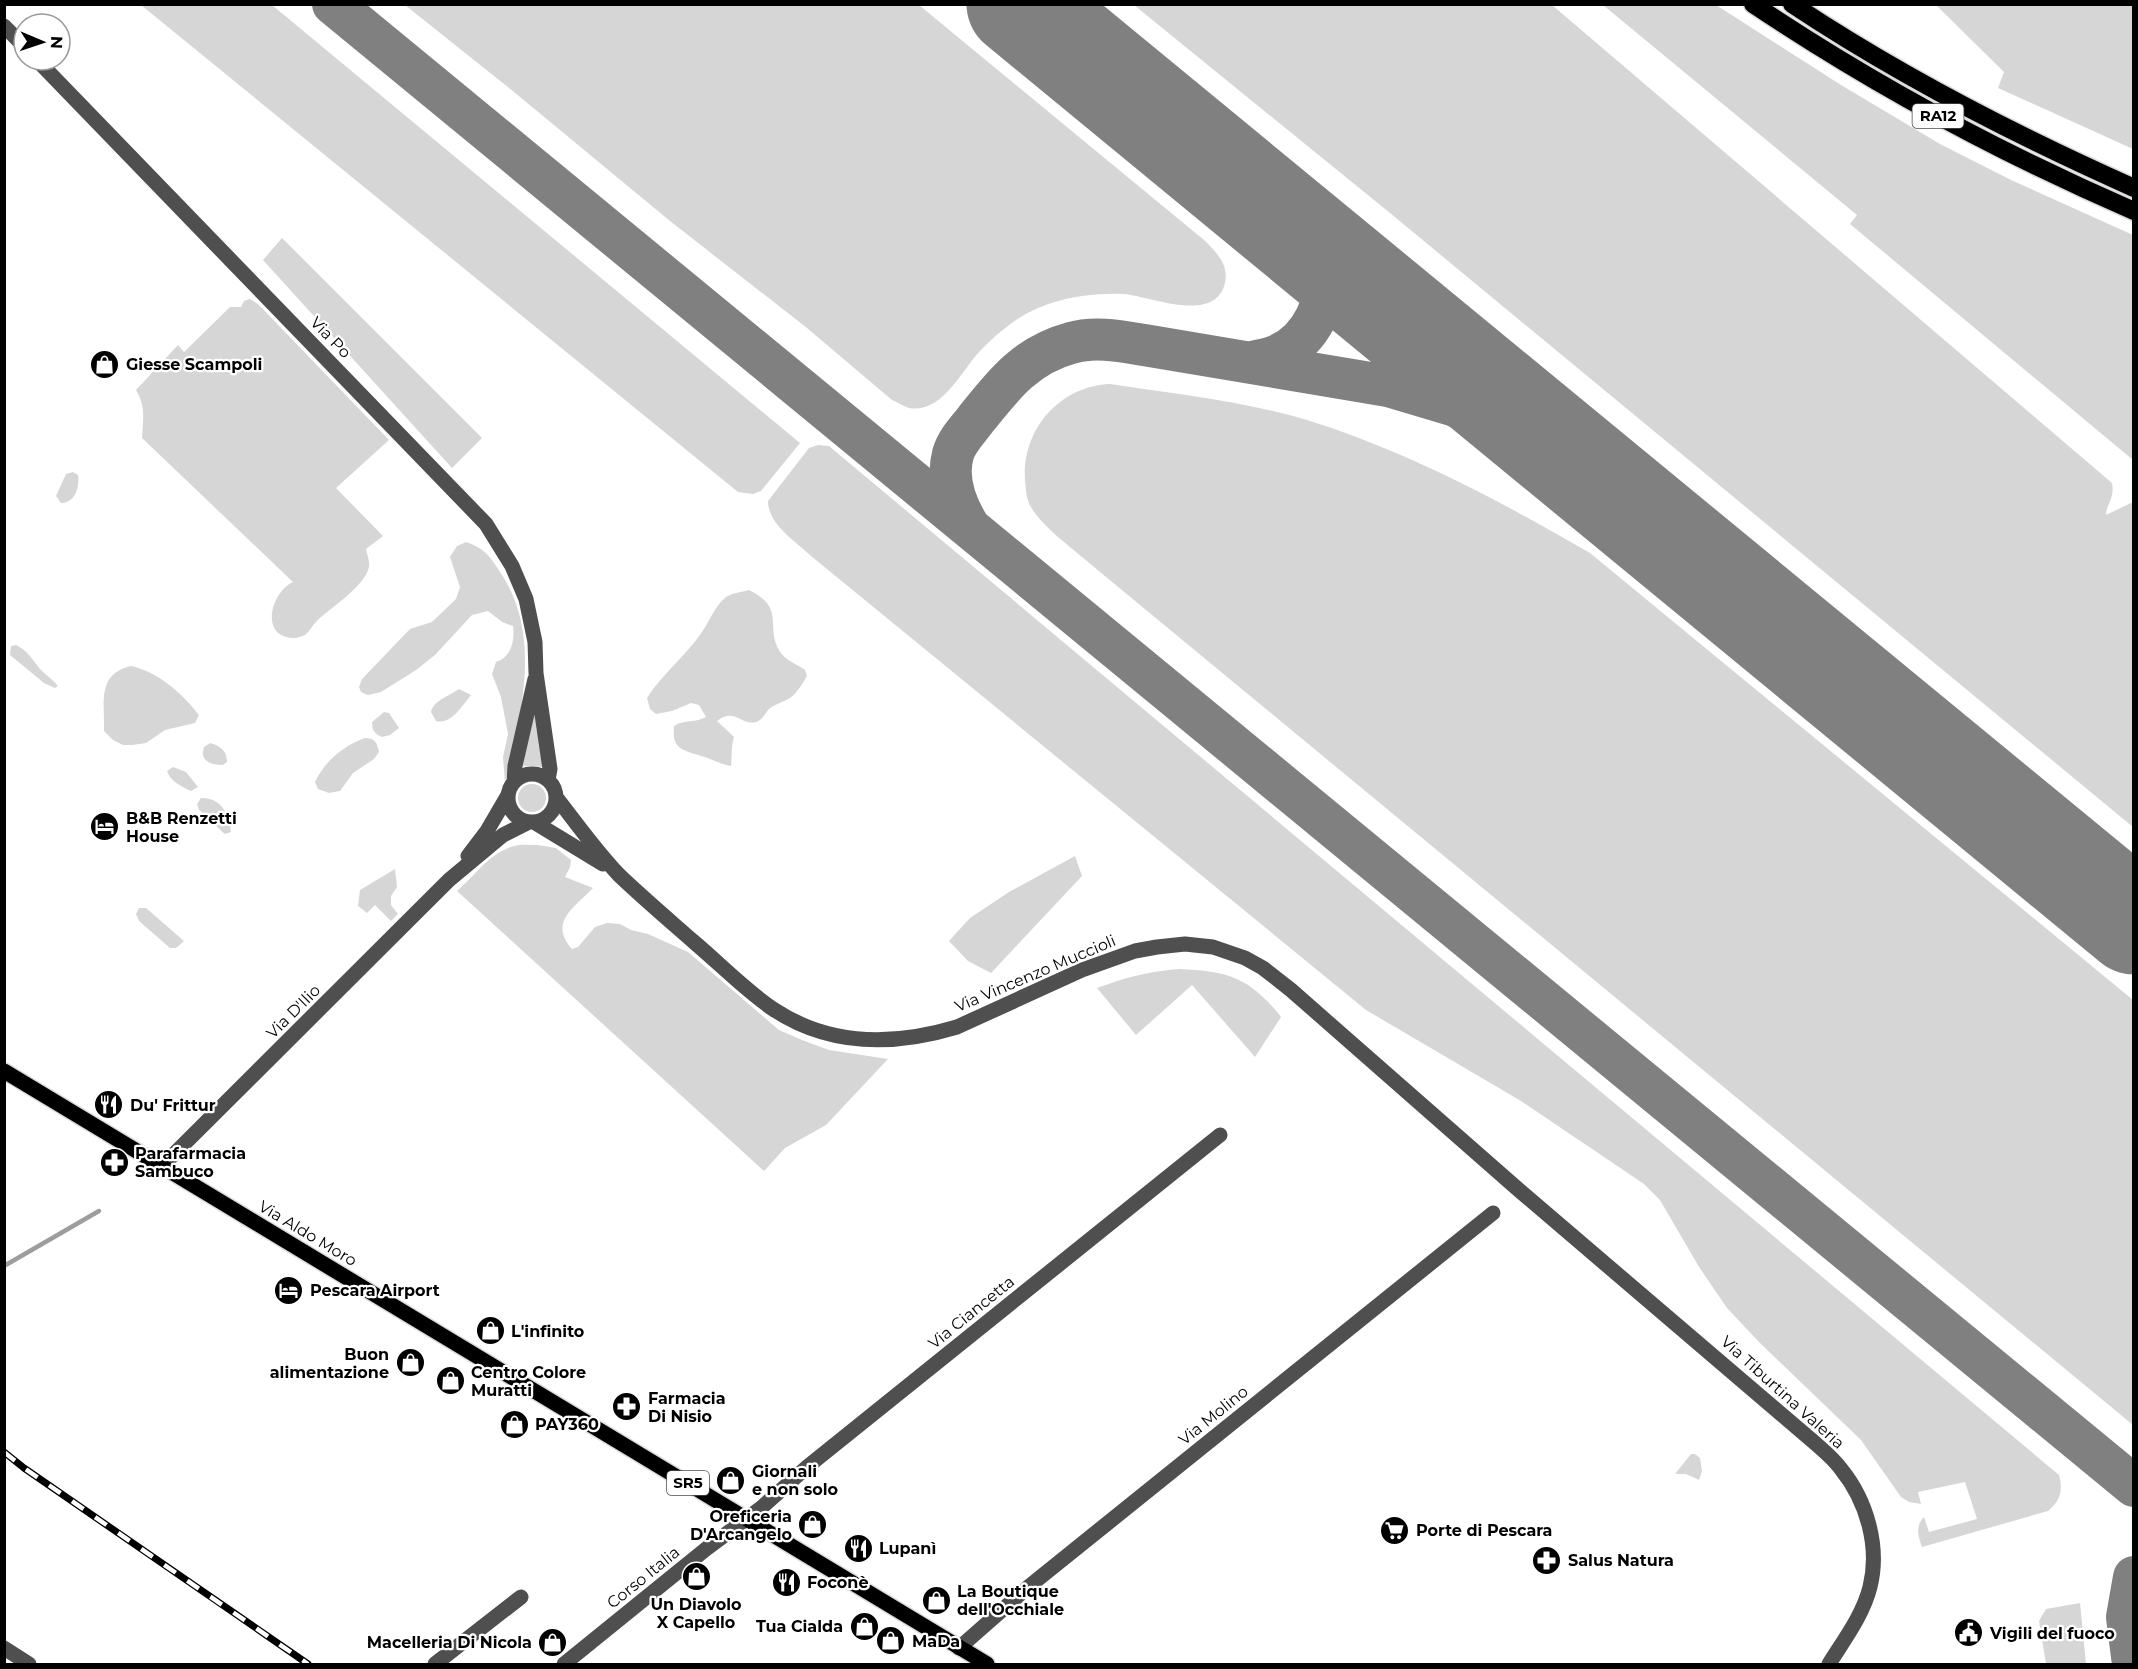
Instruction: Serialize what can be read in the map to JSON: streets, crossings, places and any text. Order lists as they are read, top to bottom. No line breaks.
{"streets":{"highway":["RA12"],"main road":["Via Aldo Moro","SR5"],"street":["Via Po","Via Vincenzo Muccioli","Via D'Ilio","Via Ciancetta","Via Tiburtina Valeria","Via Molino","Corso Italia"]},"crossings":[["Via Po","Via Vincenzo Muccioli"],["Via Po","Via D'Ilio"],["Via Vincenzo Muccioli","Via D'Ilio"],["Via Vincenzo Muccioli","Via Tiburtina Valeria"],["Via D'Ilio","Via Aldo Moro"],["Via Aldo Moro","Via Ciancetta"],["Via Aldo Moro","SR5"],["Via Aldo Moro","Corso Italia"],["Via Ciancetta","SR5"],["Via Ciancetta","Corso Italia"],["Via Molino","SR5"],["SR5","Corso Italia"]],"places":{"shop":["Giesse Scampoli","L'infinito","Buon alimentazione","Centro Colore Muratti","PAY360","Giornali e non solo","Oreficeria D'Arcangelo","Un Diavolo X Capello","La Boutique dell'Occhiale","Tua Cialda","MaDa","Macelleria Di Nicola"],"hotel":["B&B Renzetti House","Pescara Airport"],"restaurant":["Du' Frittur","Lupanì","Foconè"],"pharmacy":["Parafarmacia Sambuco","Farmacia Di Nisio","Salus Natura"],"supermarket":["Porte di Pescara"],"public building":["Vigili del fuoco"]},"north":"right"}
